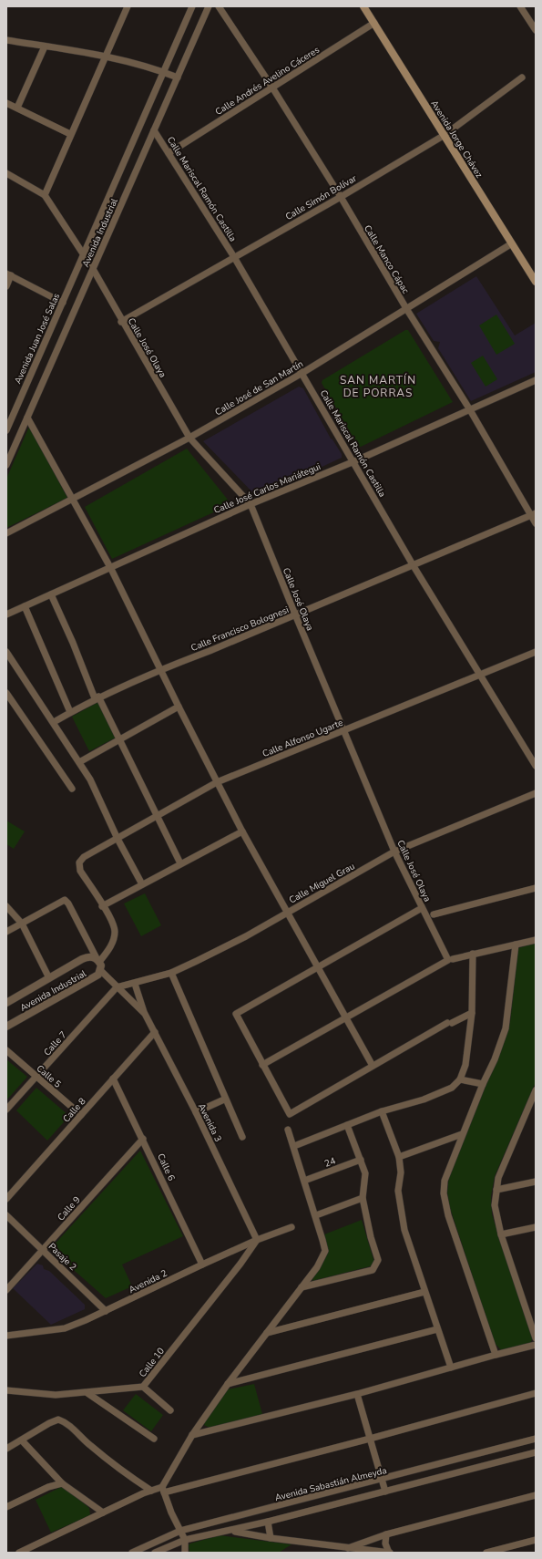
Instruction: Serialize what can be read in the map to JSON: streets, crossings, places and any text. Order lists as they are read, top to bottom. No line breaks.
{"streets":{"main road":["Avenida Jorge Chávez"],"street":["Calle Andrés Avelino Cáceres","Calle Mariscal Ramón Castilla","Calle Simón Bolívar","Avenida Industrial","Calle Manco Cápac","Avenida Juan José Salas","Calle José Olaya","Calle José de San Martín","Calle José Carlos Mariátegui","Calle Francisco Bolognesi","Calle Alfonso Ugarte","Calle Miguel Grau","Calle 7","Calle 5","Calle 8","Avenida 3","24","Calle 6","Calle 9","Pasaje 2","Avenida 2","Calle 10","Avenida Sabastián Almeyda"]},"crossings":[["Calle Andrés Avelino Cáceres","Avenida Jorge Chávez"],["Calle Andrés Avelino Cáceres","Calle Mariscal Ramón Castilla"],["Calle Andrés Avelino Cáceres","Calle Manco Cápac"],["Avenida Jorge Chávez","Calle Simón Bolívar"],["Avenida Jorge Chávez","Calle José de San Martín"],["Calle Mariscal Ramón Castilla","Calle Simón Bolívar"],["Calle Mariscal Ramón Castilla","Avenida Industrial"],["Calle Mariscal Ramón Castilla","Calle José de San Martín"],["Calle Mariscal Ramón Castilla","Calle José Carlos Mariátegui"],["Calle Mariscal Ramón Castilla","Calle Francisco Bolognesi"],["Calle Mariscal Ramón Castilla","Calle Alfonso Ugarte"],["Calle Simón Bolívar","Calle Manco Cápac"],["Calle Simón Bolívar","Calle José Olaya"],["Avenida Industrial","Calle José Olaya"],["Avenida Industrial","Avenida 3"],["Calle Manco Cápac","Calle José de San Martín"],["Calle Manco Cápac","Calle José Carlos Mariátegui"],["Calle Manco Cápac","Calle Francisco Bolognesi"],["Avenida Juan José Salas","Calle José Olaya"],["Calle José Olaya","Calle José de San Martín"],["Calle José Olaya","Calle José Carlos Mariátegui"],["Calle José Olaya","Calle Francisco Bolognesi"],["Calle José Olaya","Calle Alfonso Ugarte"],["Calle José Olaya","Calle Miguel Grau"],["Calle Miguel Grau","Calle 7"],["Calle Miguel Grau","Avenida 3"],["Calle 7","Calle 5"],["Calle 7","Avenida 3"],["Calle 5","Calle 8"],["Calle 8","Avenida 3"],["Calle 8","Calle 6"],["Avenida 3","Avenida 2"],["Avenida 3","Calle 10"],["Calle 6","Calle 9"],["Calle 6","Avenida 2"],["Calle 9","Pasaje 2"],["Pasaje 2","Avenida 2"],["Avenida 2","Calle 10"]],"districts":["SAN MARTÍN DE PORRAS"]}
